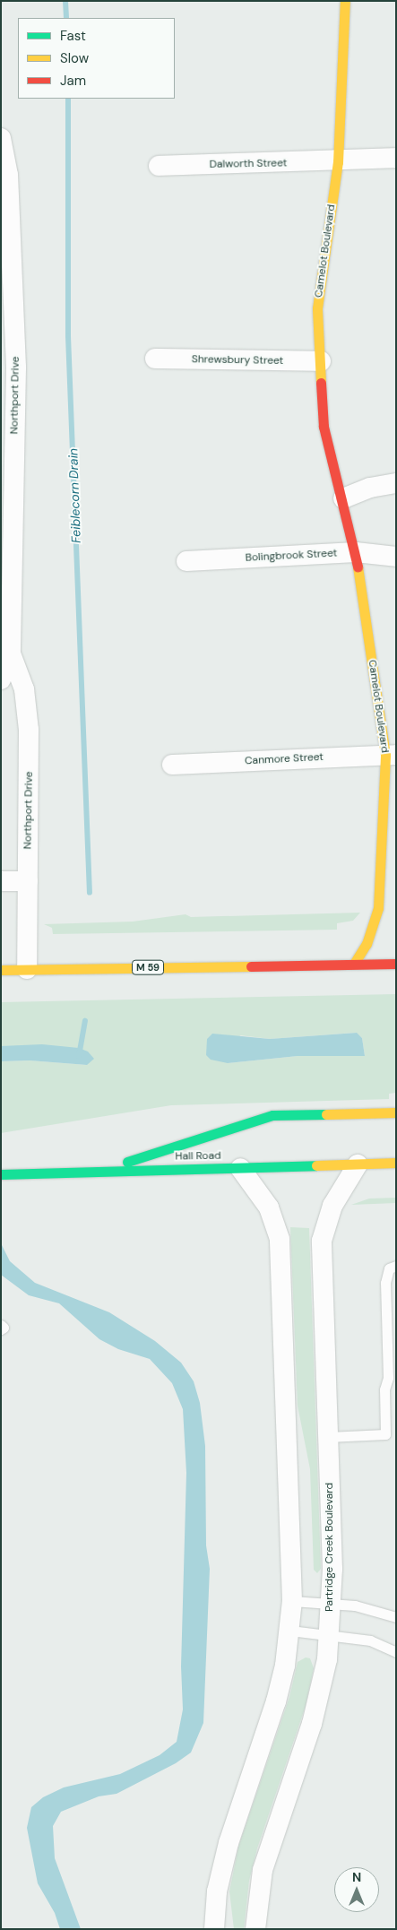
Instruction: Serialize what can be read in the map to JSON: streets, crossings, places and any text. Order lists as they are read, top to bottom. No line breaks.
{"streets":{"main road":["Camelot Boulevard","M 59","Hall Road"],"street":["Dalworth Street","Shrewsbury Street","Northport Drive","Bolingbrook Street","Canmore Street","Partridge Creek Boulevard"]},"crossings":[["Dalworth Street","Camelot Boulevard"],["Camelot Boulevard","Shrewsbury Street"],["Camelot Boulevard","Bolingbrook Street"],["Camelot Boulevard","Canmore Street"],["Camelot Boulevard","M 59"],["Northport Drive","M 59"],["Hall Road","Partridge Creek Boulevard"]],"water":["Feiblecorn Drain"],"legend":["Fast","Slow","Jam"],"north":"top"}
